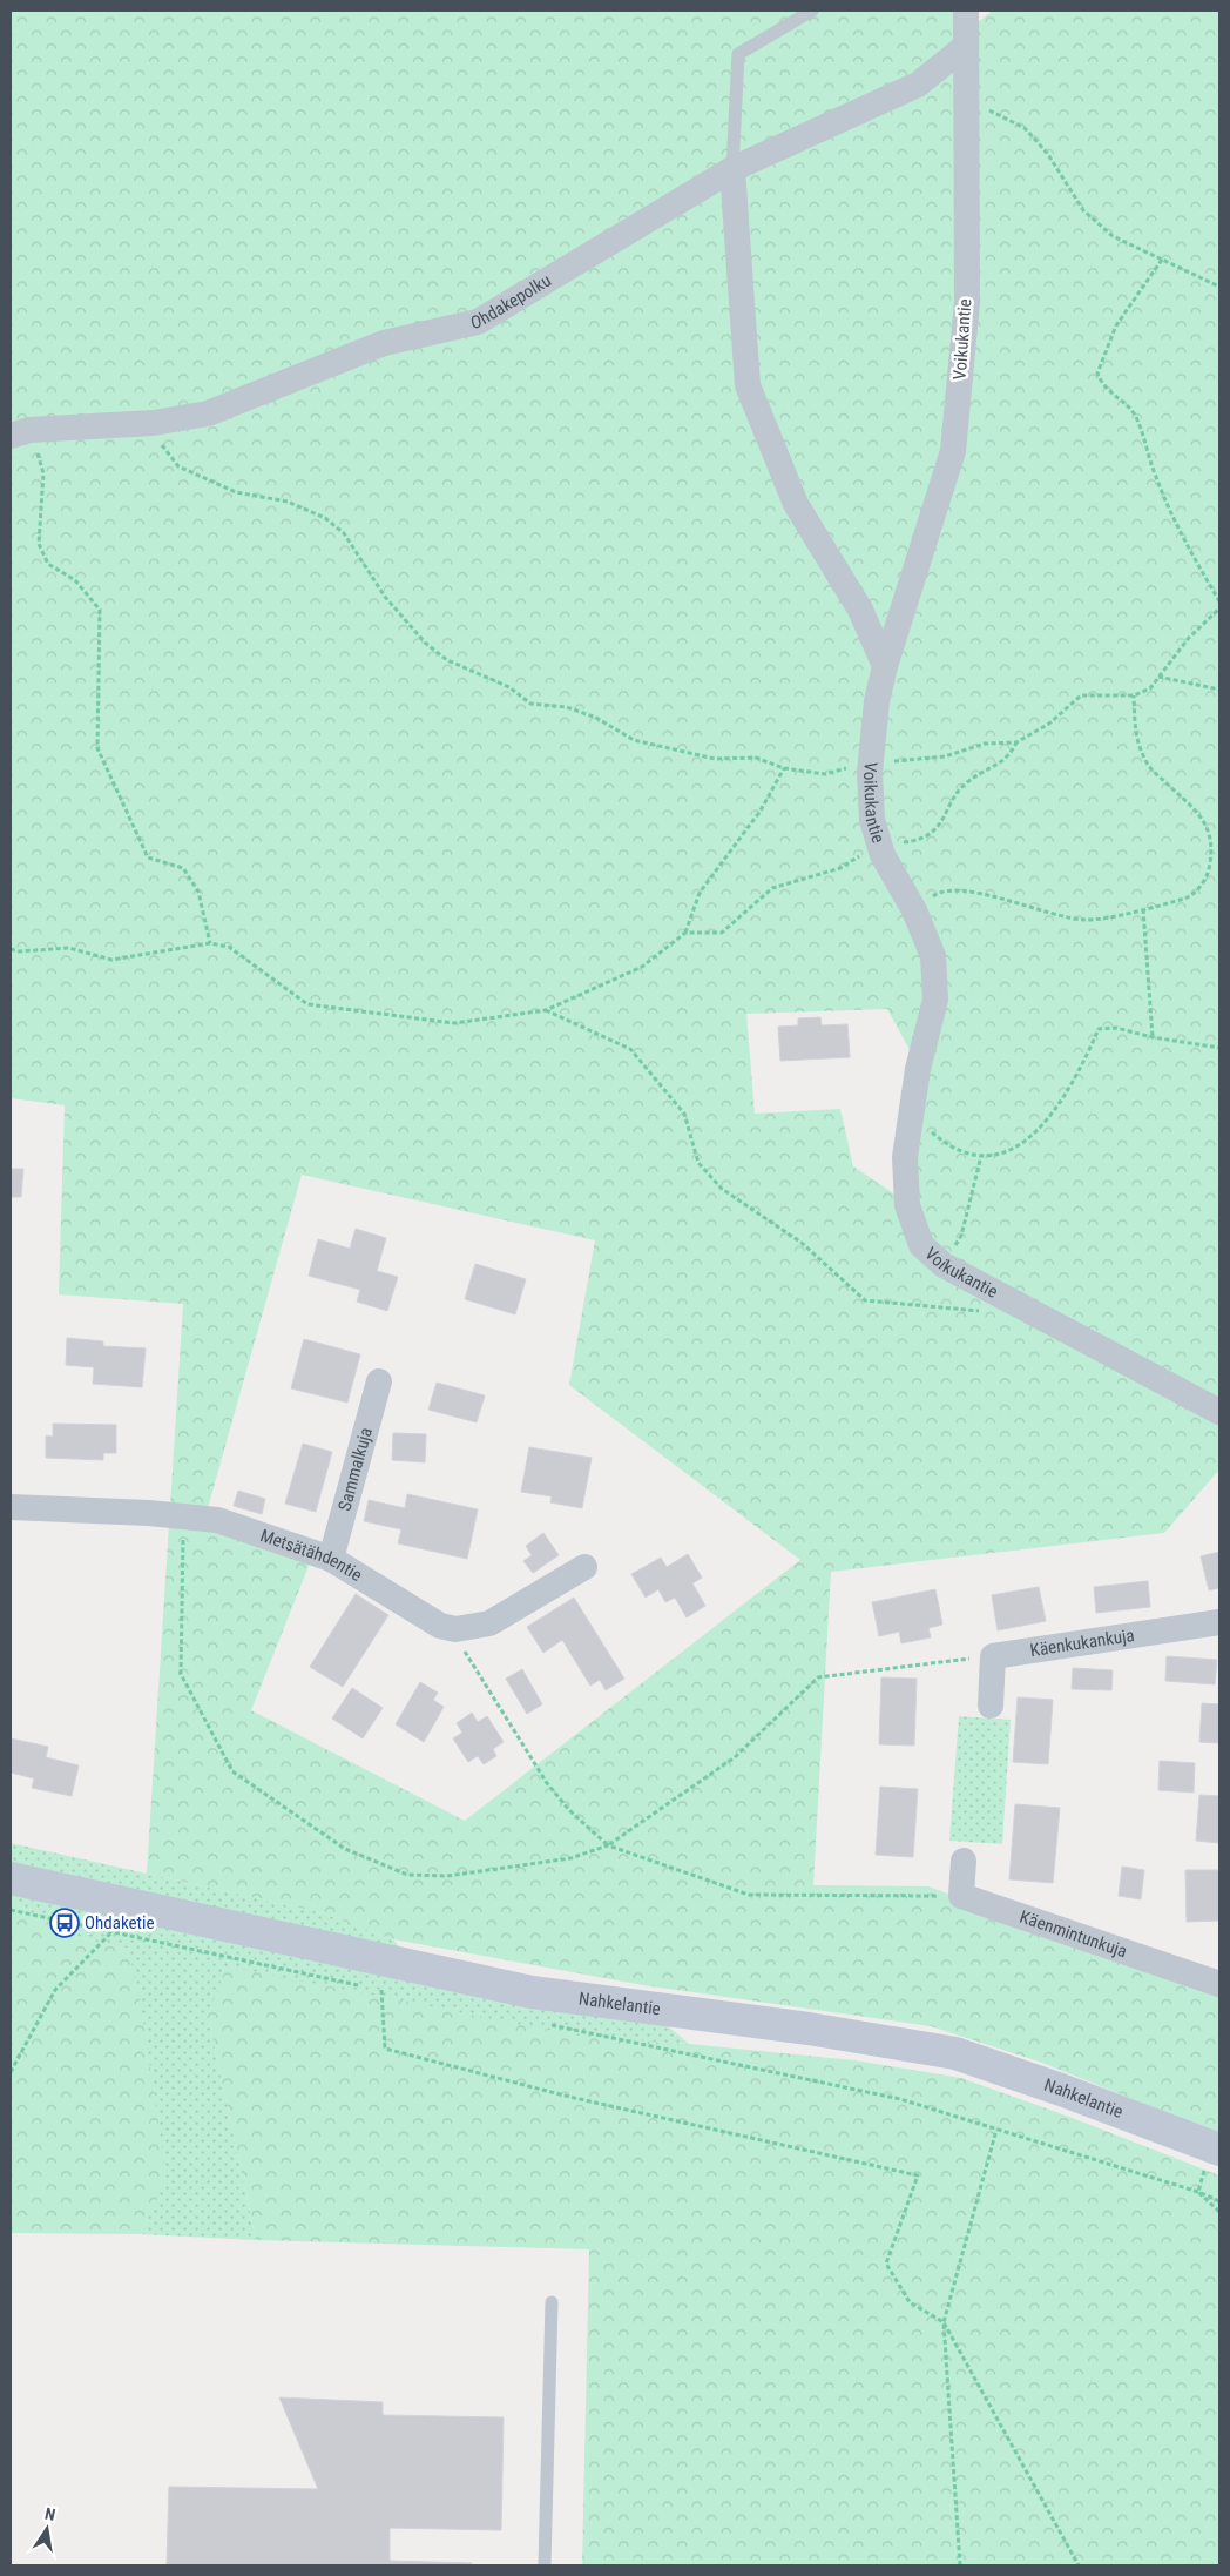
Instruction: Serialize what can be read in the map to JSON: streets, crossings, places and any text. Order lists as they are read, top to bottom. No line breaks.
{"streets":{"main road":["Nahkelantie"],"street":["Ohdakepolku","Voikukantie","Sammalkuja","Metsätähdentie","Käenkukankuja","Käenmintunkuja"]},"crossings":[["Ohdakepolku","Voikukantie"],["Sammalkuja","Metsätähdentie"]],"places":{"bus stop":["Ohdaketie"]},"north":"top"}
